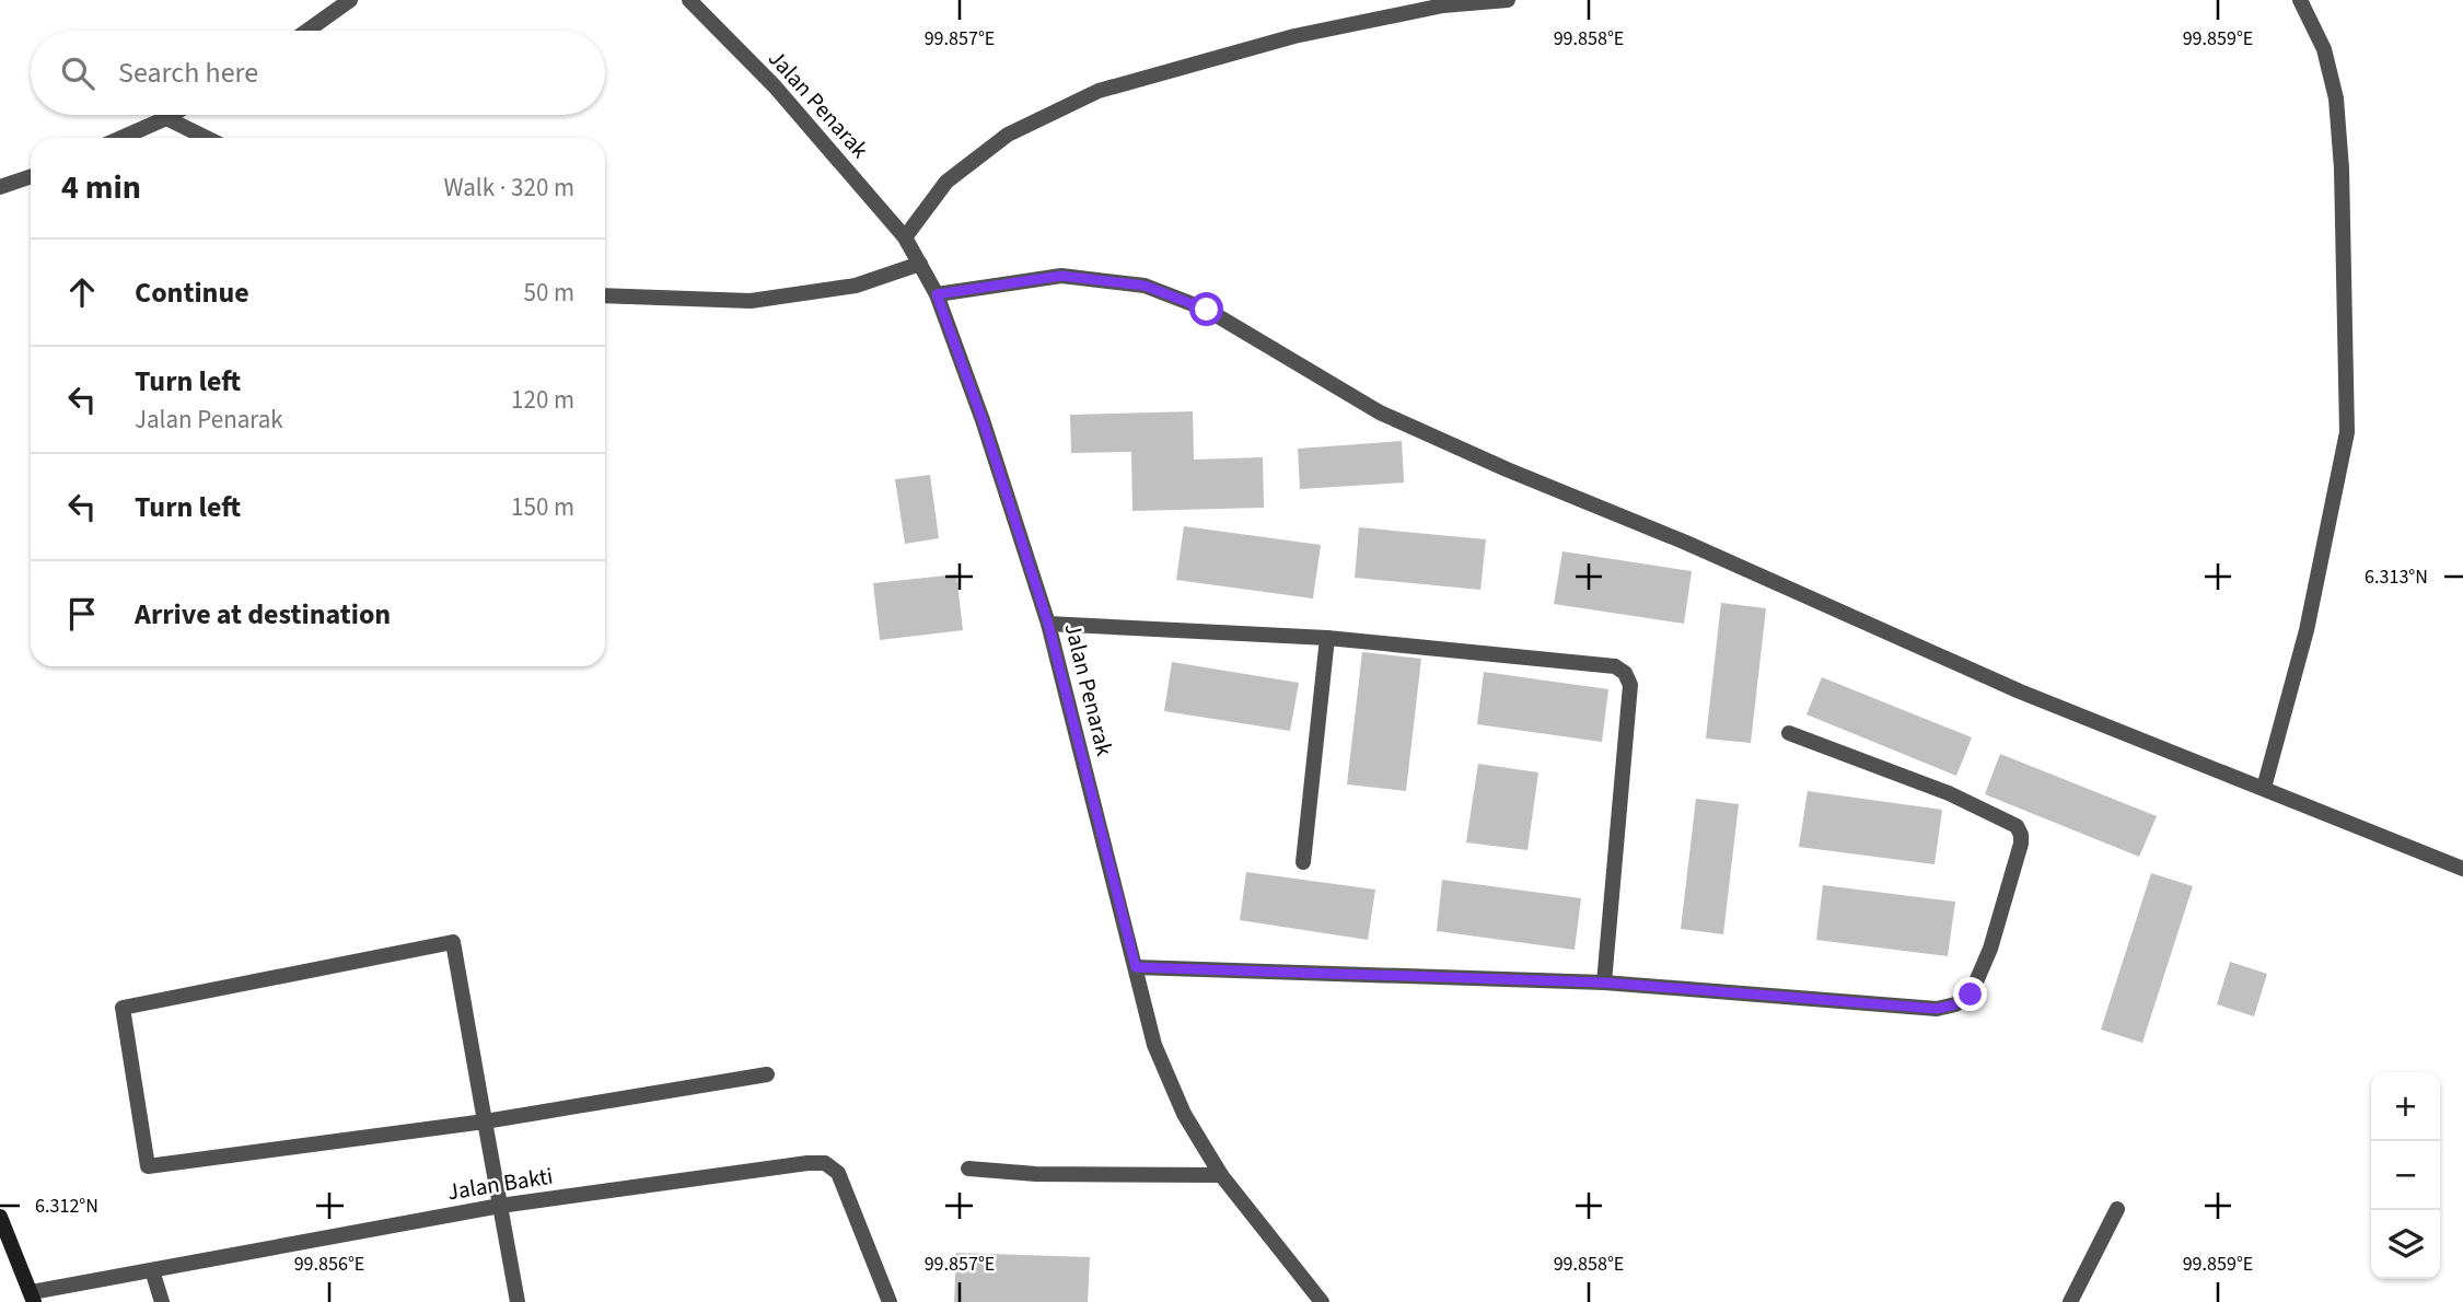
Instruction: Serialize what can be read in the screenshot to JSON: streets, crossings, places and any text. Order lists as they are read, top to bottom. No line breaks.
{"streets":{"street":["Jalan Penarak","Jalan Bakti"]},"page":{"search":"Search here","heading":["4 min","Walk · 320 m"],"list":[["Continue","50 m"],["Turn left","Jalan Penarak","120 m"],["Turn left","150 m"],"Arrive at destination"],"map_buttons":["+","−"]},"coordinates":["99.857°E","99.858°E","99.859°E","6.313°N","6.312°N","99.856°E"]}
